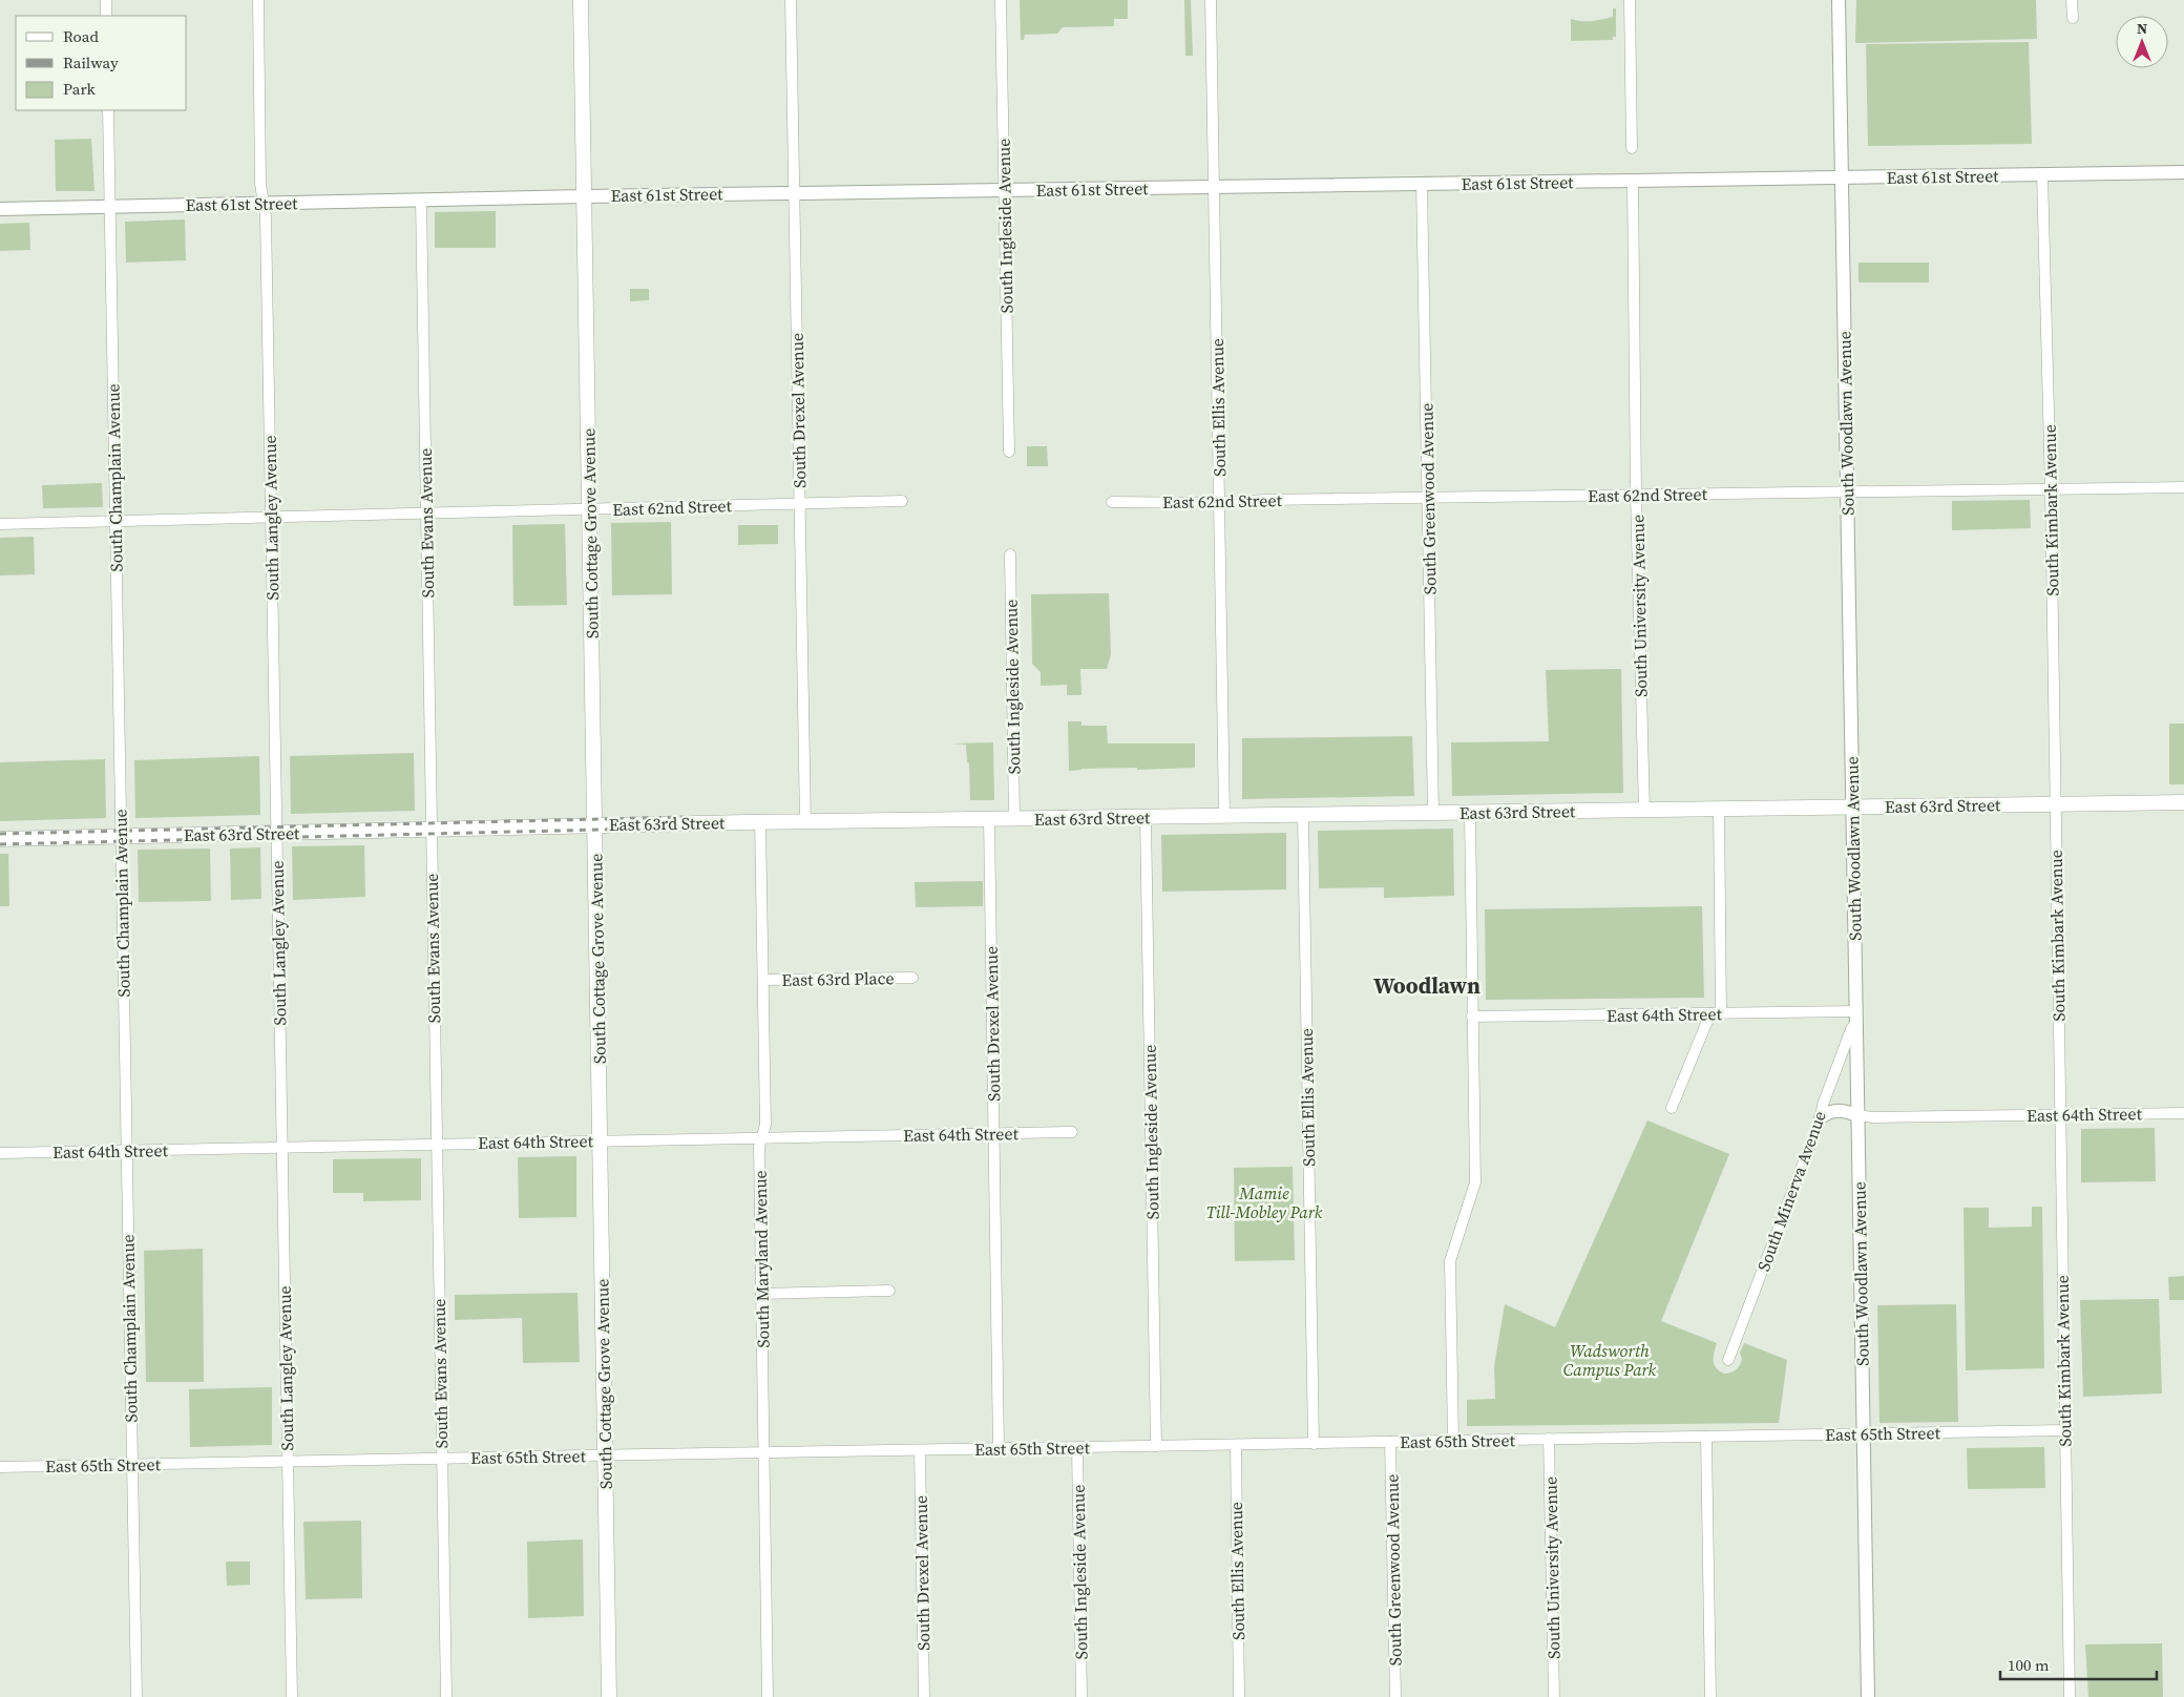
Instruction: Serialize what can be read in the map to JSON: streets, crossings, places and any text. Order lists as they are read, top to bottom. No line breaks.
{"streets":{"main road":["South Cottage Grove Avenue","East 63rd Street"],"street":["East 61st Street","South Ingleside Avenue","South Ellis Avenue","South Drexel Avenue","South Woodlawn Avenue","South Champlain Avenue","East 62nd Street","South Greenwood Avenue","South Kimbark Avenue","South Langley Avenue","South Evans Avenue","South University Avenue","East 63rd Place","East 64th Street","South Minerva Avenue","South Maryland Avenue","East 65th Street"]},"crossings":[["East 61st Street","South Ingleside Avenue"],["East 61st Street","South Ellis Avenue"],["East 61st Street","South Drexel Avenue"],["East 61st Street","South Woodlawn Avenue"],["East 61st Street","South Champlain Avenue"],["East 61st Street","South Greenwood Avenue"],["East 61st Street","South Kimbark Avenue"],["East 61st Street","South Langley Avenue"],["East 61st Street","South Evans Avenue"],["East 61st Street","South Cottage Grove Avenue"],["East 61st Street","South University Avenue"],["South Ingleside Avenue","East 63rd Street"],["South Ingleside Avenue","East 65th Street"],["South Ellis Avenue","East 62nd Street"],["South Ellis Avenue","East 63rd Street"],["South Ellis Avenue","East 65th Street"],["South Drexel Avenue","East 62nd Street"],["South Drexel Avenue","East 63rd Street"],["South Drexel Avenue","East 64th Street"],["South Drexel Avenue","East 65th Street"],["South Woodlawn Avenue","East 62nd Street"],["South Woodlawn Avenue","East 63rd Street"],["South Woodlawn Avenue","East 64th Street"],["South Woodlawn Avenue","South Minerva Avenue"],["South Woodlawn Avenue","East 65th Street"],["South Champlain Avenue","East 62nd Street"],["South Champlain Avenue","East 63rd Street"],["South Champlain Avenue","East 64th Street"],["South Champlain Avenue","East 65th Street"],["East 62nd Street","South Greenwood Avenue"],["East 62nd Street","South Kimbark Avenue"],["East 62nd Street","South Langley Avenue"],["East 62nd Street","South Evans Avenue"],["East 62nd Street","South Cottage Grove Avenue"],["East 62nd Street","South University Avenue"],["South Greenwood Avenue","East 63rd Street"],["South Greenwood Avenue","East 65th Street"],["South Kimbark Avenue","East 63rd Street"],["South Kimbark Avenue","East 64th Street"],["South Kimbark Avenue","East 65th Street"],["South Langley Avenue","East 63rd Street"],["South Langley Avenue","East 64th Street"],["South Langley Avenue","East 65th Street"],["South Evans Avenue","East 63rd Street"],["South Evans Avenue","East 64th Street"],["South Evans Avenue","East 65th Street"],["South Cottage Grove Avenue","East 63rd Street"],["South Cottage Grove Avenue","East 64th Street"],["South Cottage Grove Avenue","East 65th Street"],["South University Avenue","East 63rd Street"],["South University Avenue","East 65th Street"],["East 63rd Street","South Maryland Avenue"],["East 63rd Place","South Maryland Avenue"],["East 64th Street","South Minerva Avenue"],["East 64th Street","South Maryland Avenue"],["South Maryland Avenue","East 65th Street"]],"districts":["Woodlawn"],"parks":["Mamie Till-Mobley Park","Wadsworth Campus Park"],"legend":["Road","Railway","Park"],"scale_bar":"100 m","north":"top"}
